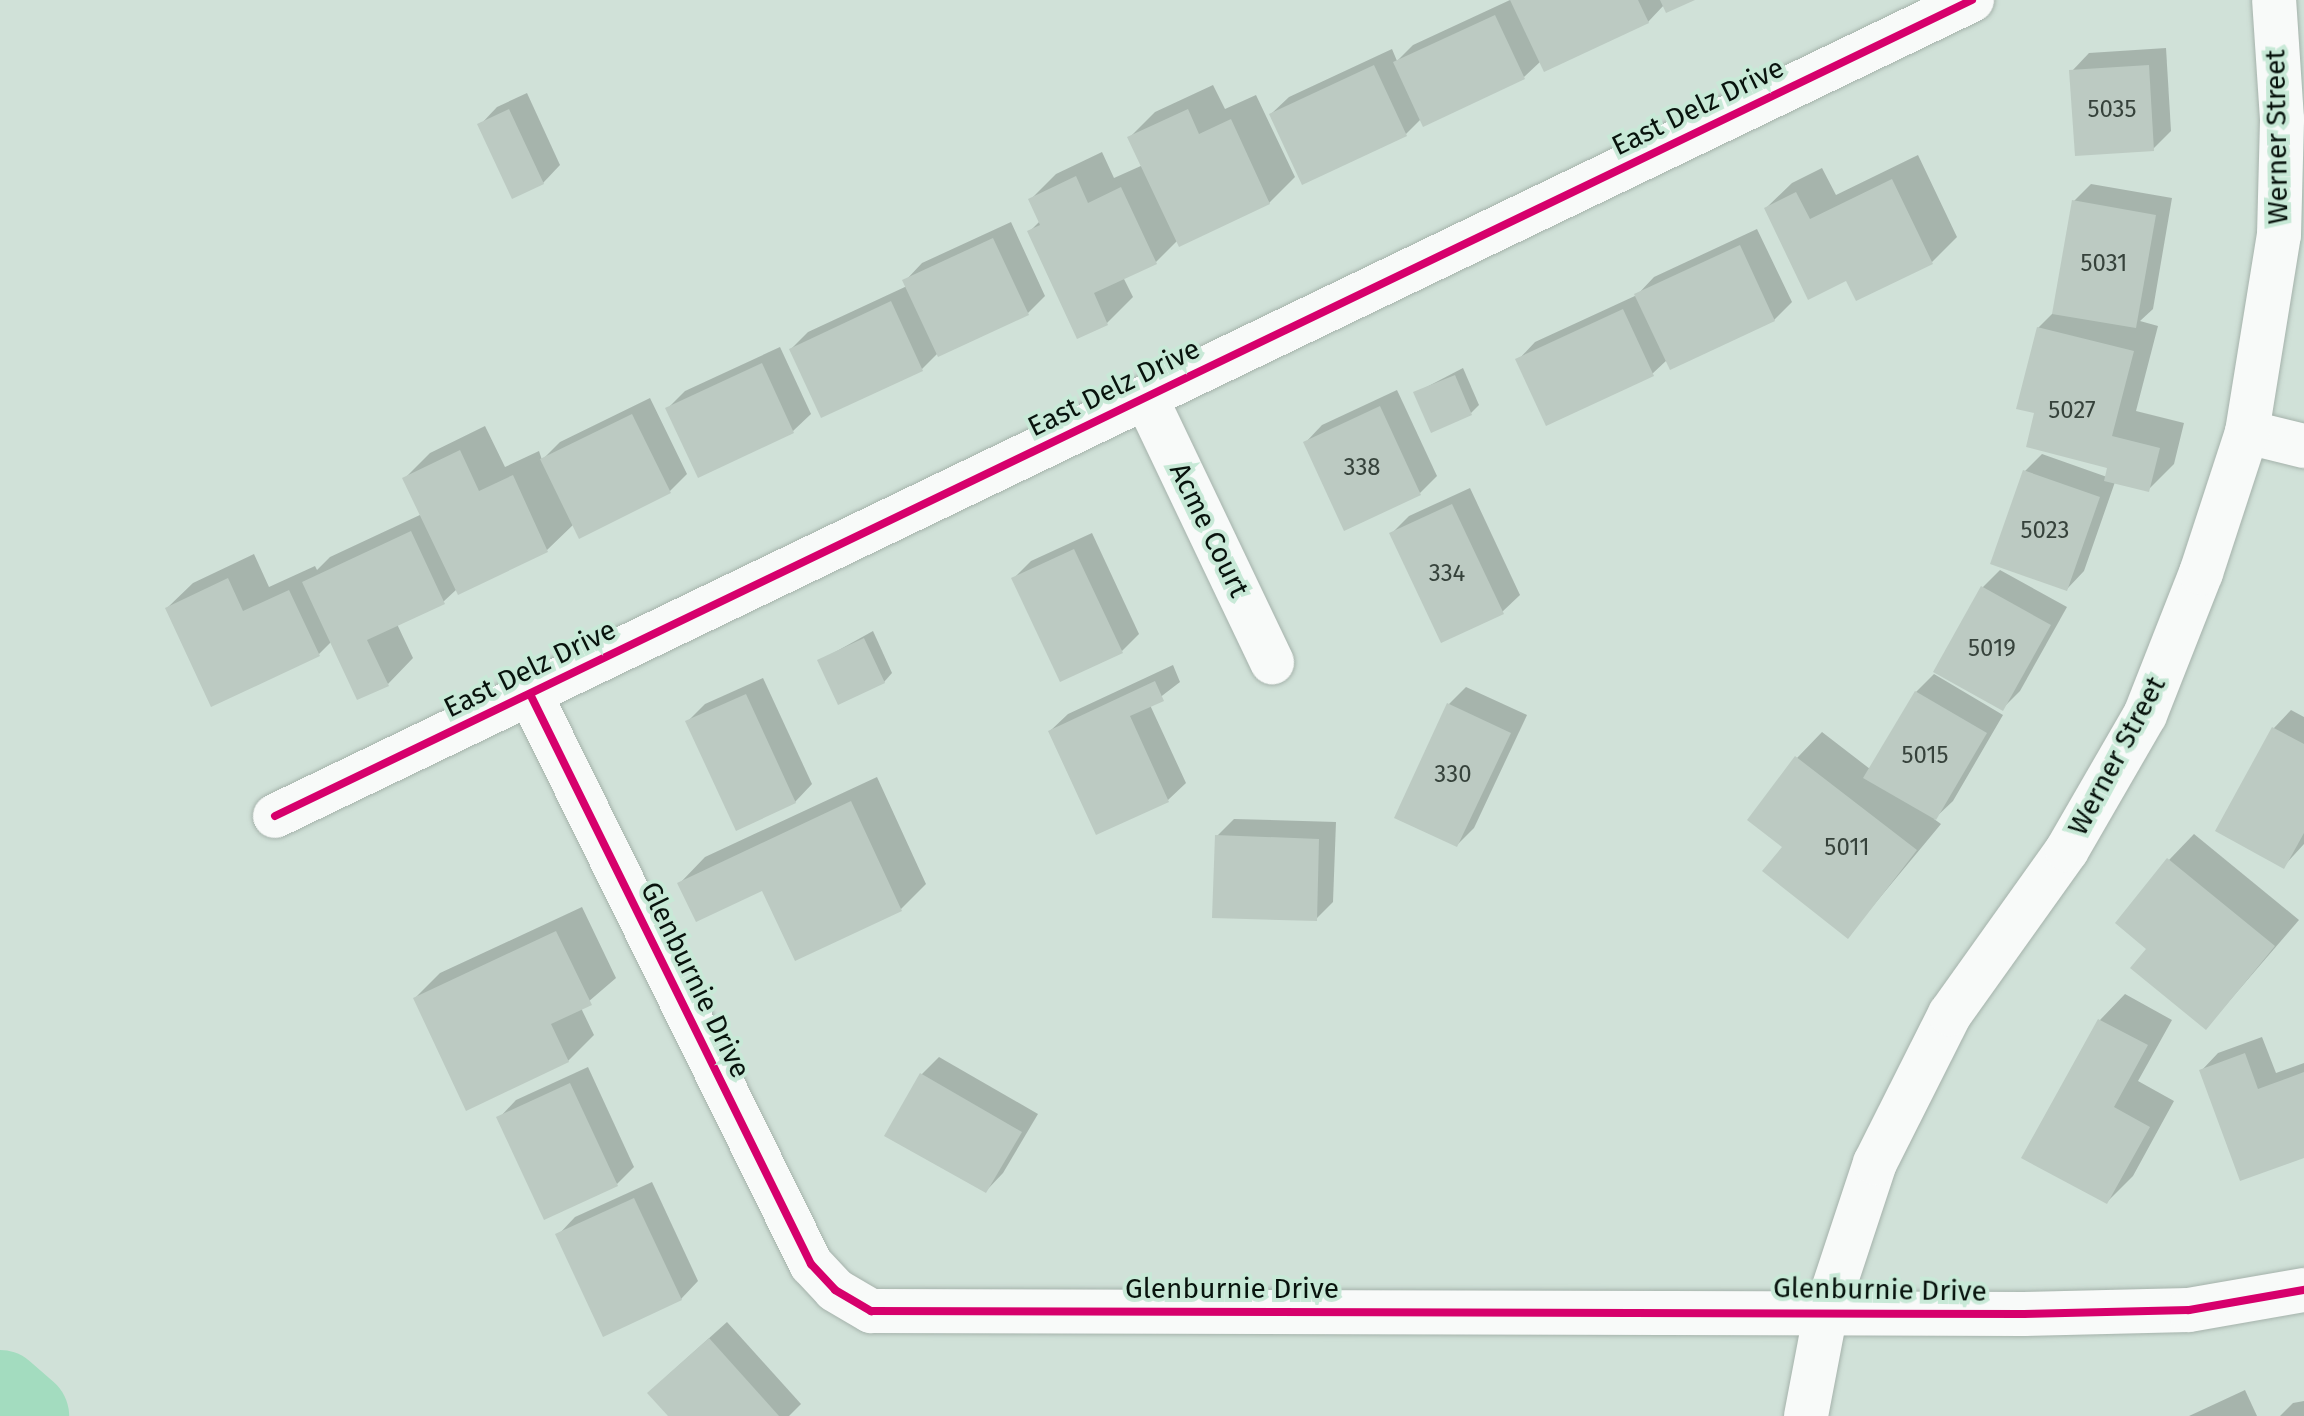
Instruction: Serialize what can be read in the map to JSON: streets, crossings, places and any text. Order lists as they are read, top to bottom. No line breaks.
{"streets":{"street":["East Delz Drive","Werner Street","Acme Court","Glenburnie Drive"]},"crossings":[["East Delz Drive","Acme Court"],["East Delz Drive","Glenburnie Drive"],["Werner Street","Glenburnie Drive"]],"house_numbers":["5035","5031","5027","338","5023","334","5019","5015","330","5011"]}
